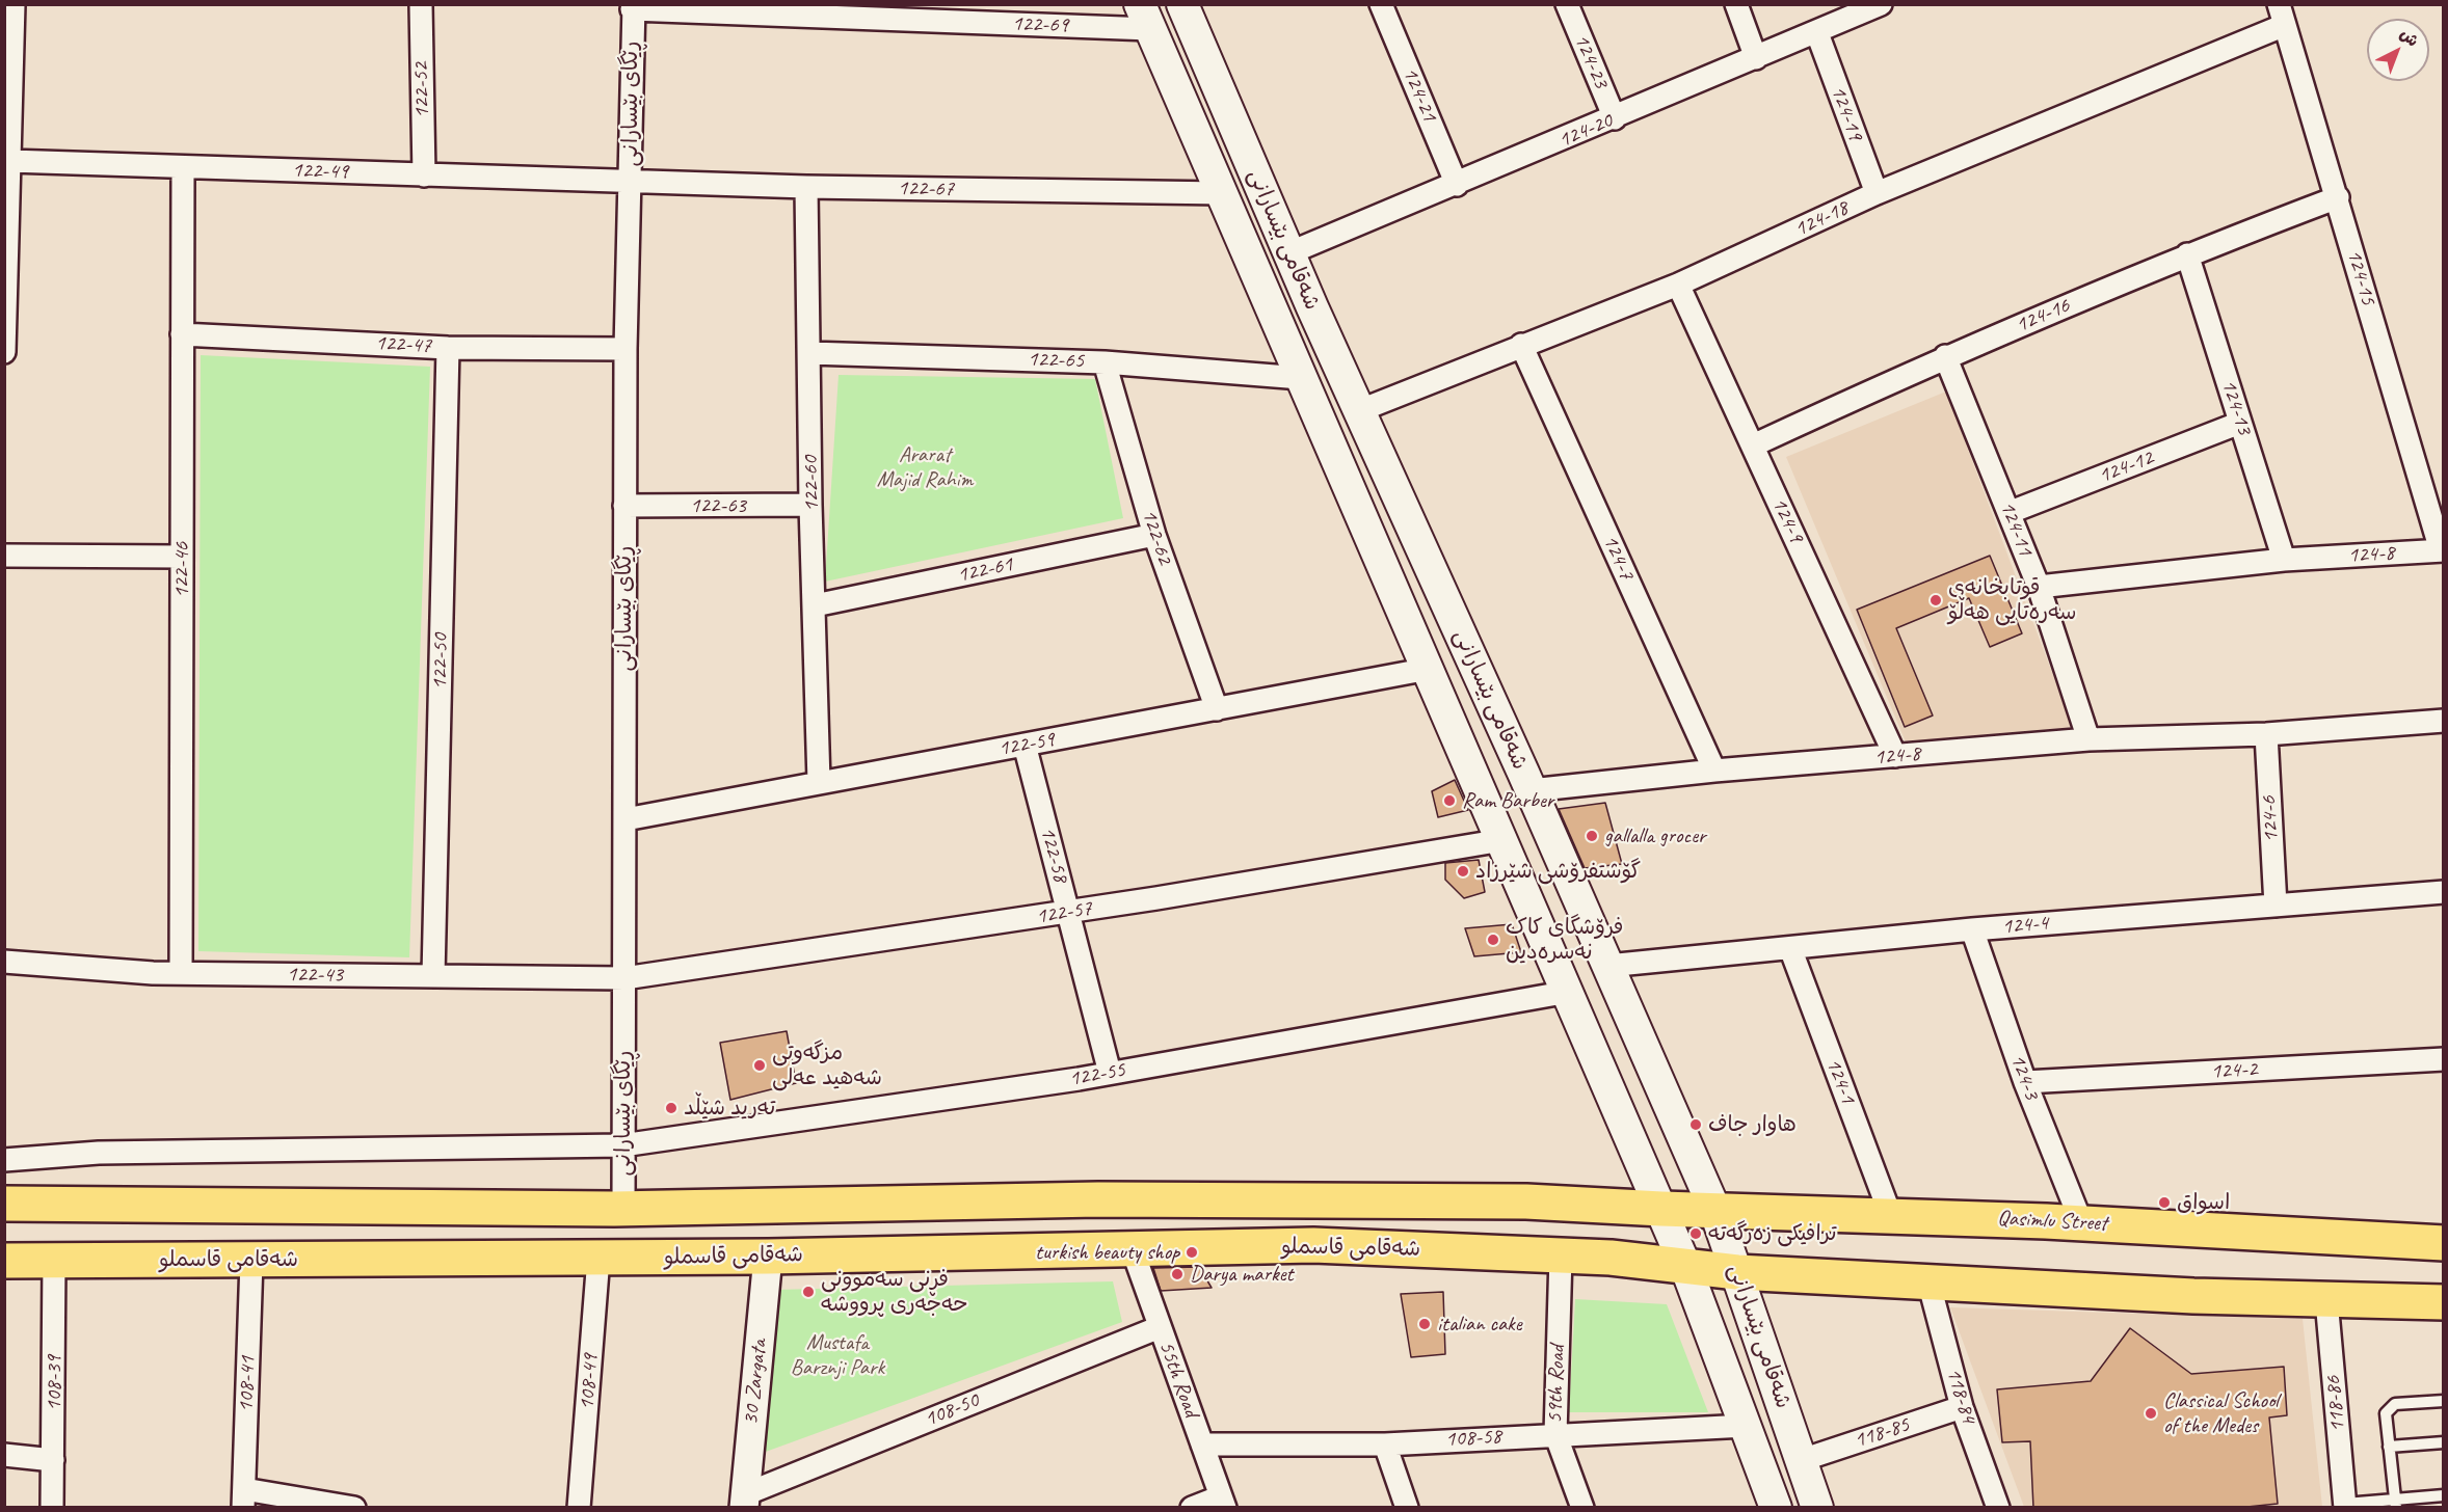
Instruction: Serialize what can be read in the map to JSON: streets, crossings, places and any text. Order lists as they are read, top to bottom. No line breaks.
{"streets":{"main road":["شەقامی بێسارانی","Qasimlu Street","شەقامی قاسملو"],"street":["122-69","124-23","122-52","124-21","ڕێگای بێسارانی","124-19","124-20","122-49","122-67","124-18","124-15","124-16","122-47","122-65","124-13","124-12","122-60","122-63","124-9","124-11","122-62","124-8","124-7","122-46","122-61","122-50","122-59","124-6","122-58","122-57","124-4","122-43","124-2","122-55","124-3","124-1","55th Road","108-49","30 Zargata","108-39","108-41","59th Road","118-84","118-86","108-50","118-85","108-58"]},"crossings":[["122-69","ڕێگای بێسارانی"],["122-69","شەقامی بێسارانی"],["124-23","124-20"],["122-52","122-49"],["124-21","124-20"],["ڕێگای بێسارانی","122-49"],["ڕێگای بێسارانی","122-67"],["ڕێگای بێسارانی","122-47"],["ڕێگای بێسارانی","122-63"],["ڕێگای بێسارانی","122-59"],["ڕێگای بێسارانی","122-57"],["ڕێگای بێسارانی","122-43"],["ڕێگای بێسارانی","122-55"],["124-19","124-20"],["124-19","124-18"],["124-20","شەقامی بێسارانی"],["122-49","122-67"],["122-49","122-46"],["122-67","شەقامی بێسارانی"],["122-67","122-60"],["124-18","شەقامی بێسارانی"],["124-18","124-15"],["124-18","124-9"],["124-18","124-7"],["شەقامی بێسارانی","122-65"],["شەقامی بێسارانی","124-8"],["شەقامی بێسارانی","122-59"],["شەقامی بێسارانی","122-57"],["شەقامی بێسارانی","124-4"],["شەقامی بێسارانی","122-55"],["شەقامی بێسارانی","Qasimlu Street"],["شەقامی بێسارانی","شەقامی قاسملو"],["شەقامی بێسارانی","118-85"],["شەقامی بێسارانی","108-58"],["124-15","124-16"],["124-15","124-8"],["124-16","124-13"],["124-16","124-9"],["124-16","124-11"],["122-47","122-46"],["122-47","122-50"],["122-65","122-60"],["122-65","122-62"],["124-13","124-12"],["124-13","124-8"],["124-12","124-11"],["122-60","122-63"],["122-60","122-61"],["122-60","122-59"],["124-9","124-8"],["124-11","124-8"],["122-62","122-61"],["122-62","122-59"],["124-8","124-7"],["124-8","124-6"],["122-46","122-43"],["122-50","122-43"],["122-59","122-58"],["124-6","124-4"],["122-58","122-57"],["122-58","122-55"],["122-57","122-43"],["124-4","124-3"],["124-4","124-1"],["124-2","124-3"],["124-3","Qasimlu Street"],["124-1","Qasimlu Street"],["شەقامی قاسملو","55th Road"],["شەقامی قاسملو","108-49"],["شەقامی قاسملو","30 Zargata"],["شەقامی قاسملو","108-39"],["شەقامی قاسملو","108-41"],["شەقامی قاسملو","59th Road"],["55th Road","108-50"],["55th Road","108-58"],["30 Zargata","108-50"],["59th Road","108-58"],["118-84","118-85"]],"parks":["Ararat Majid Rahim","Mustafa Barznji Park"],"places":["قوتابخانەی سەرەتایی هەڵۆ","Ram Barber","gallalla grocer","گۆشتفرۆشی شێرزاد","فرۆشگای کاک نەسرەدین","مزگەوتی شەهید عەلی","تەرید شێڵد","هاوار جاف","اسواق","ترافیکی زەرگەتە","turkish beauty shop","Darya market","فڕنی سەموونی حەجەری پرووشە","italian cake","Classical School of the Medes"],"north":"top right"}
